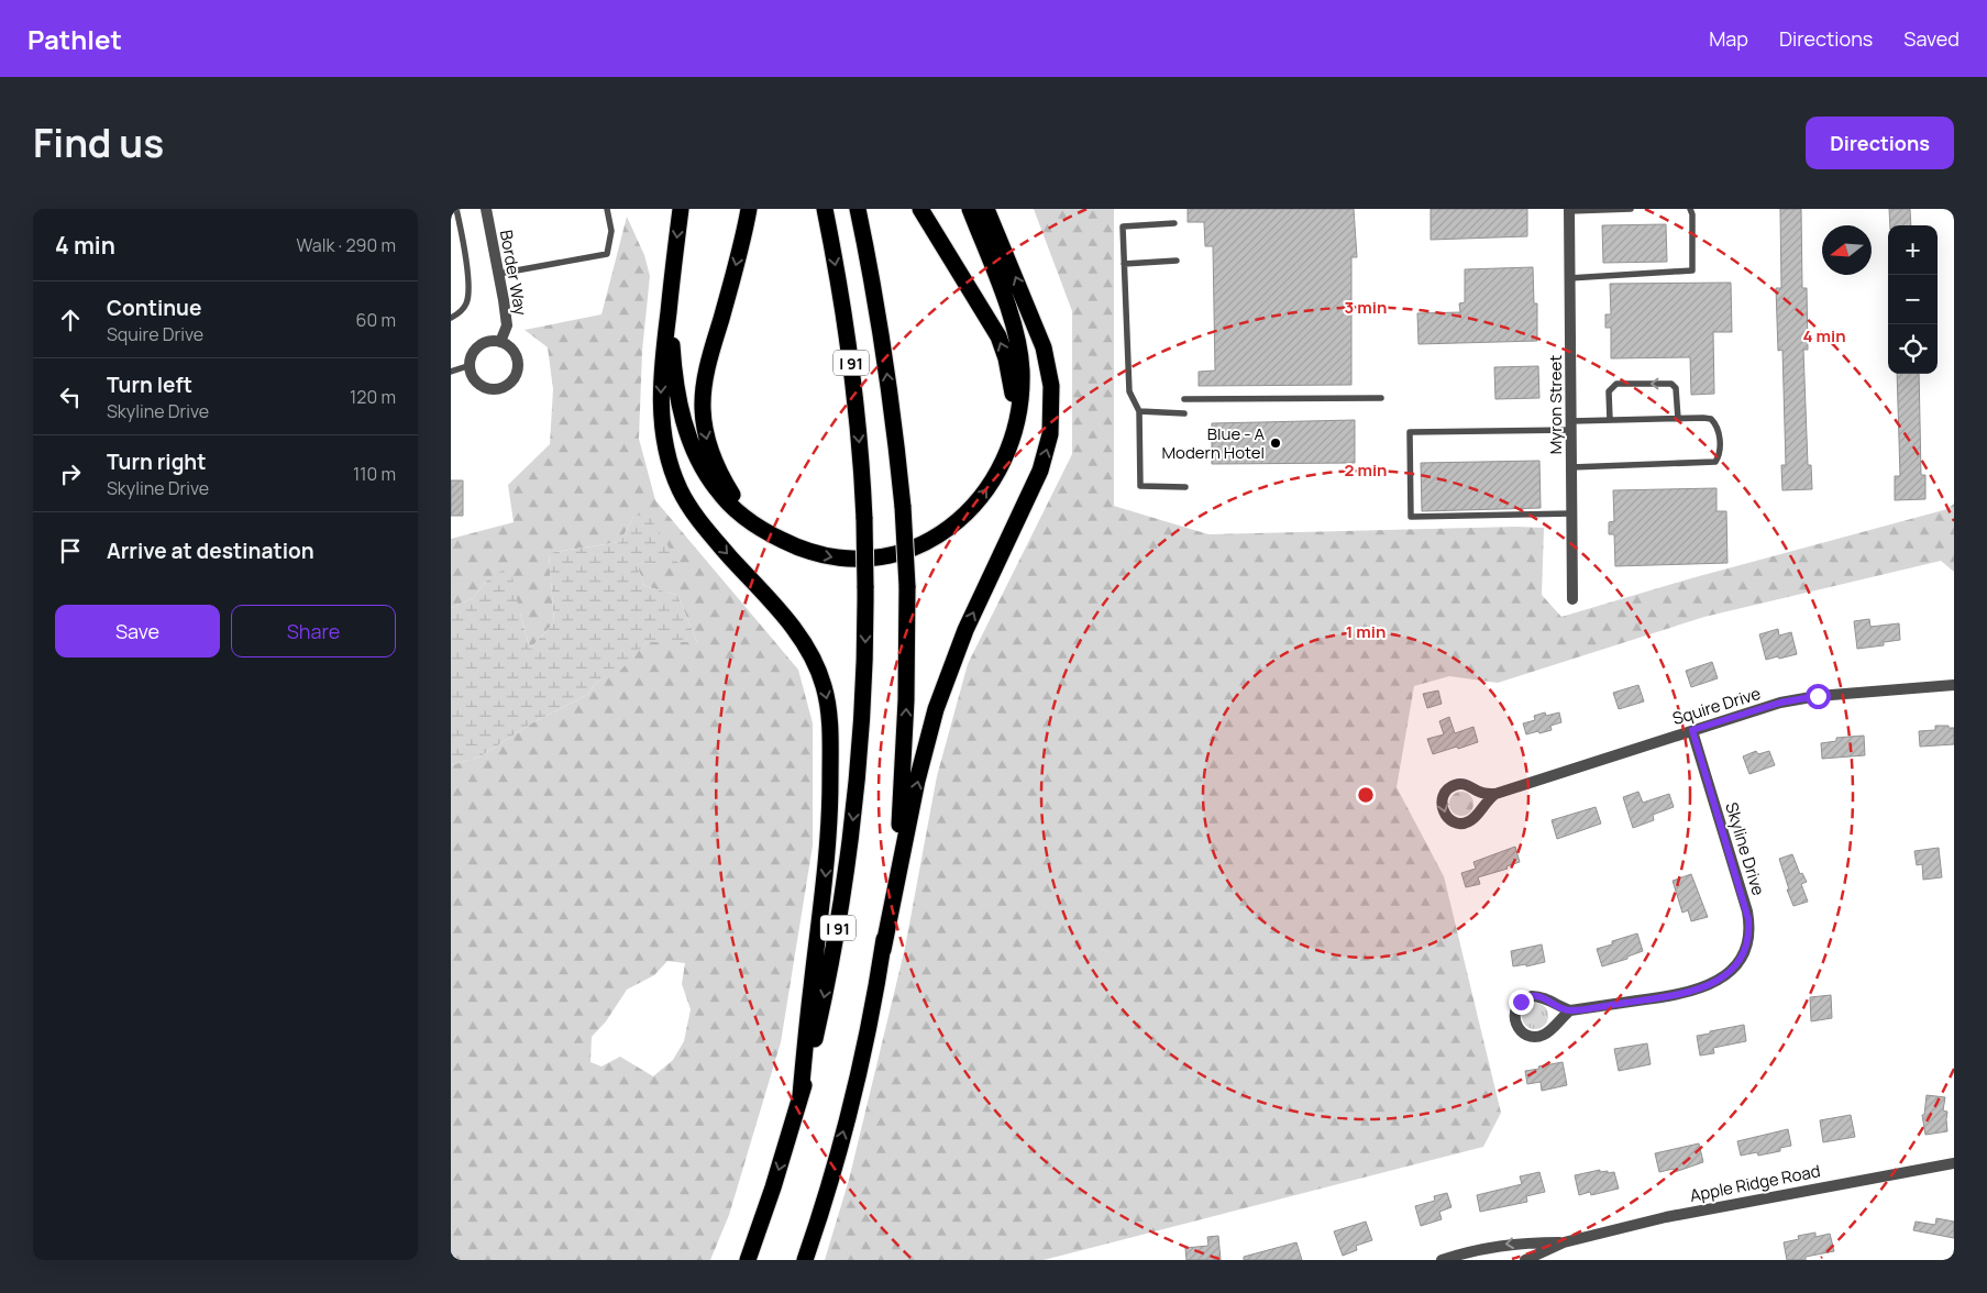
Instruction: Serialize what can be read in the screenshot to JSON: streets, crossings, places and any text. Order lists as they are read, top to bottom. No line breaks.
{"streets":{"highway":["I 91"],"street":["Border Way","Myron Street","Squire Drive","Skyline Drive","Apple Ridge Road"]},"crossings":[["Squire Drive","Skyline Drive"]],"places":["Blue - A Modern Hotel"],"north":"left","page":{"header":"Pathlet","nav":["Map","Directions","Saved"],"title":"Find us","buttons":["Directions",["Save","Share"]],"heading":["4 min","Walk · 290 m"],"map_buttons":["+","−"],"list":[["Continue","Squire Drive","60 m"],["Turn left","Skyline Drive","120 m"],["Turn right","Skyline Drive","110 m"],"Arrive at destination"]},"rings":["3 min","4 min","2 min","1 min"]}
